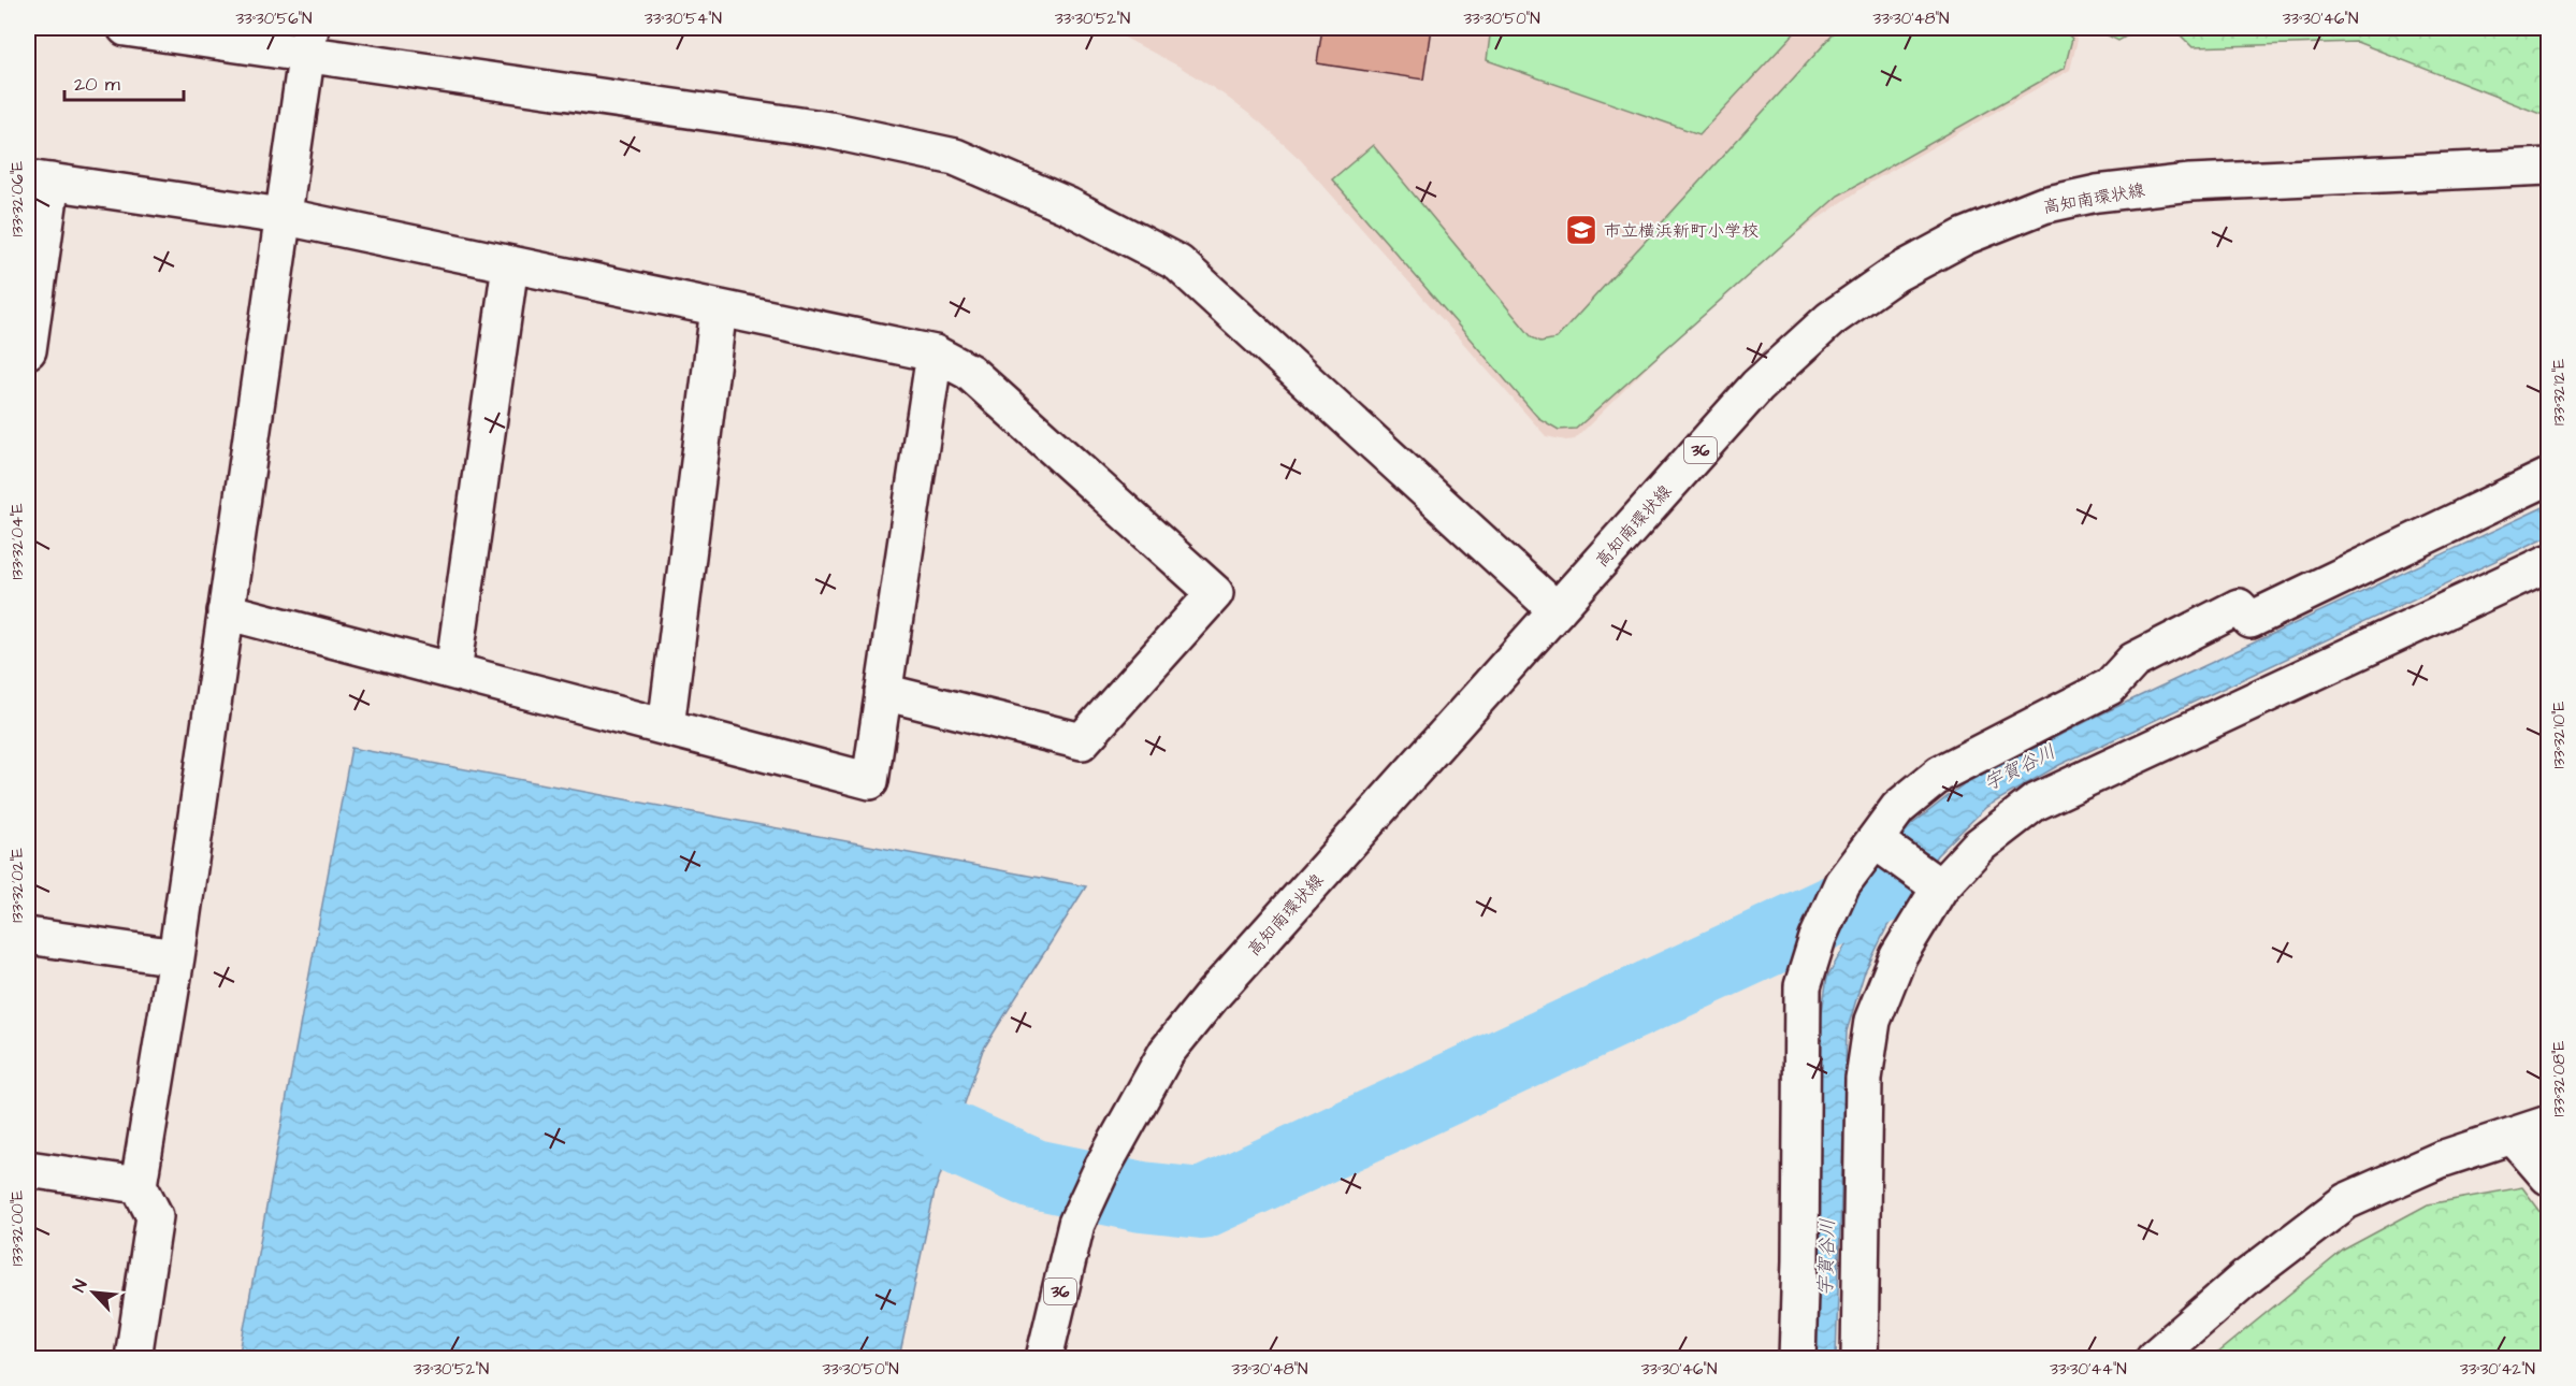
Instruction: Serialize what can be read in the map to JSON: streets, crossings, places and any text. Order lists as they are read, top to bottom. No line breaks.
{"streets":{"street":["高知南環状線","36"]},"water":["宇賀谷川"],"places":{"school or university":["市立横浜新町小学校"]},"scale_bar":"20 m","north":"top left","coordinates":["33°30'56\"N","33°30'54\"N","33°30'52\"N","33°30'50\"N","33°30'48\"N","33°30'46\"N","133°32'06\"E","133°32'12\"E","133°32'04\"E","133°32'10\"E","133°32'02\"E","133°32'08\"E","133°32'00\"E","33°30'44\"N","33°30'42\"N"]}
